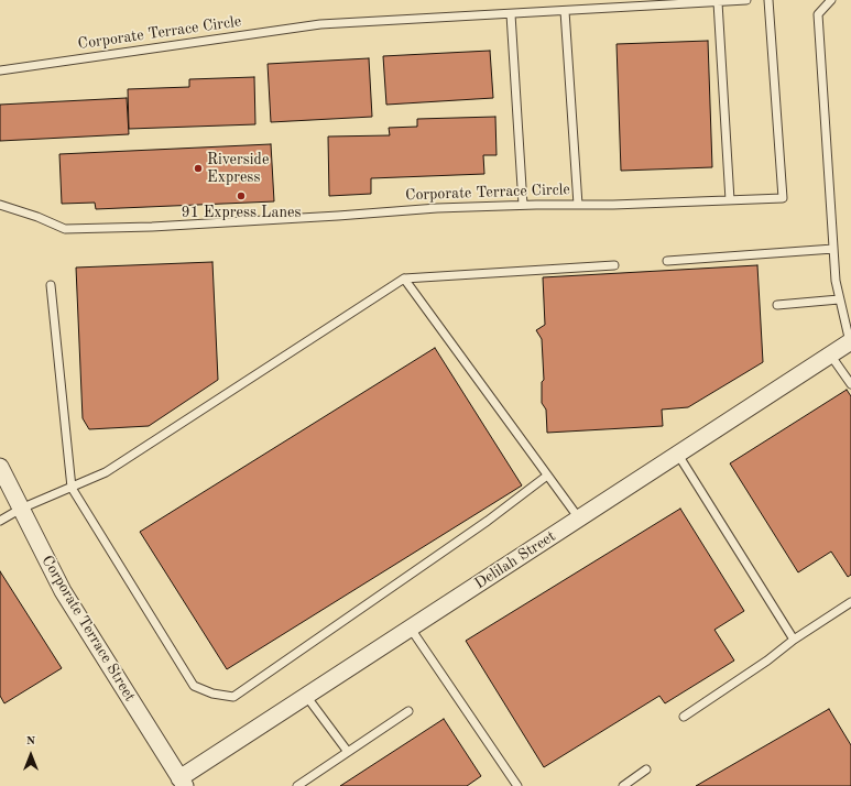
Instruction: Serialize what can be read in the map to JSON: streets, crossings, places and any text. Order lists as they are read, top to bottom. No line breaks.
{"streets":{"street":["Delilah Street","Corporate Terrace Street"],"lane":["Corporate Terrace Circle"]},"crossings":[["Delilah Street","Corporate Terrace Street"]],"places":["Riverside Express","91 Express Lanes"],"north":"top"}
